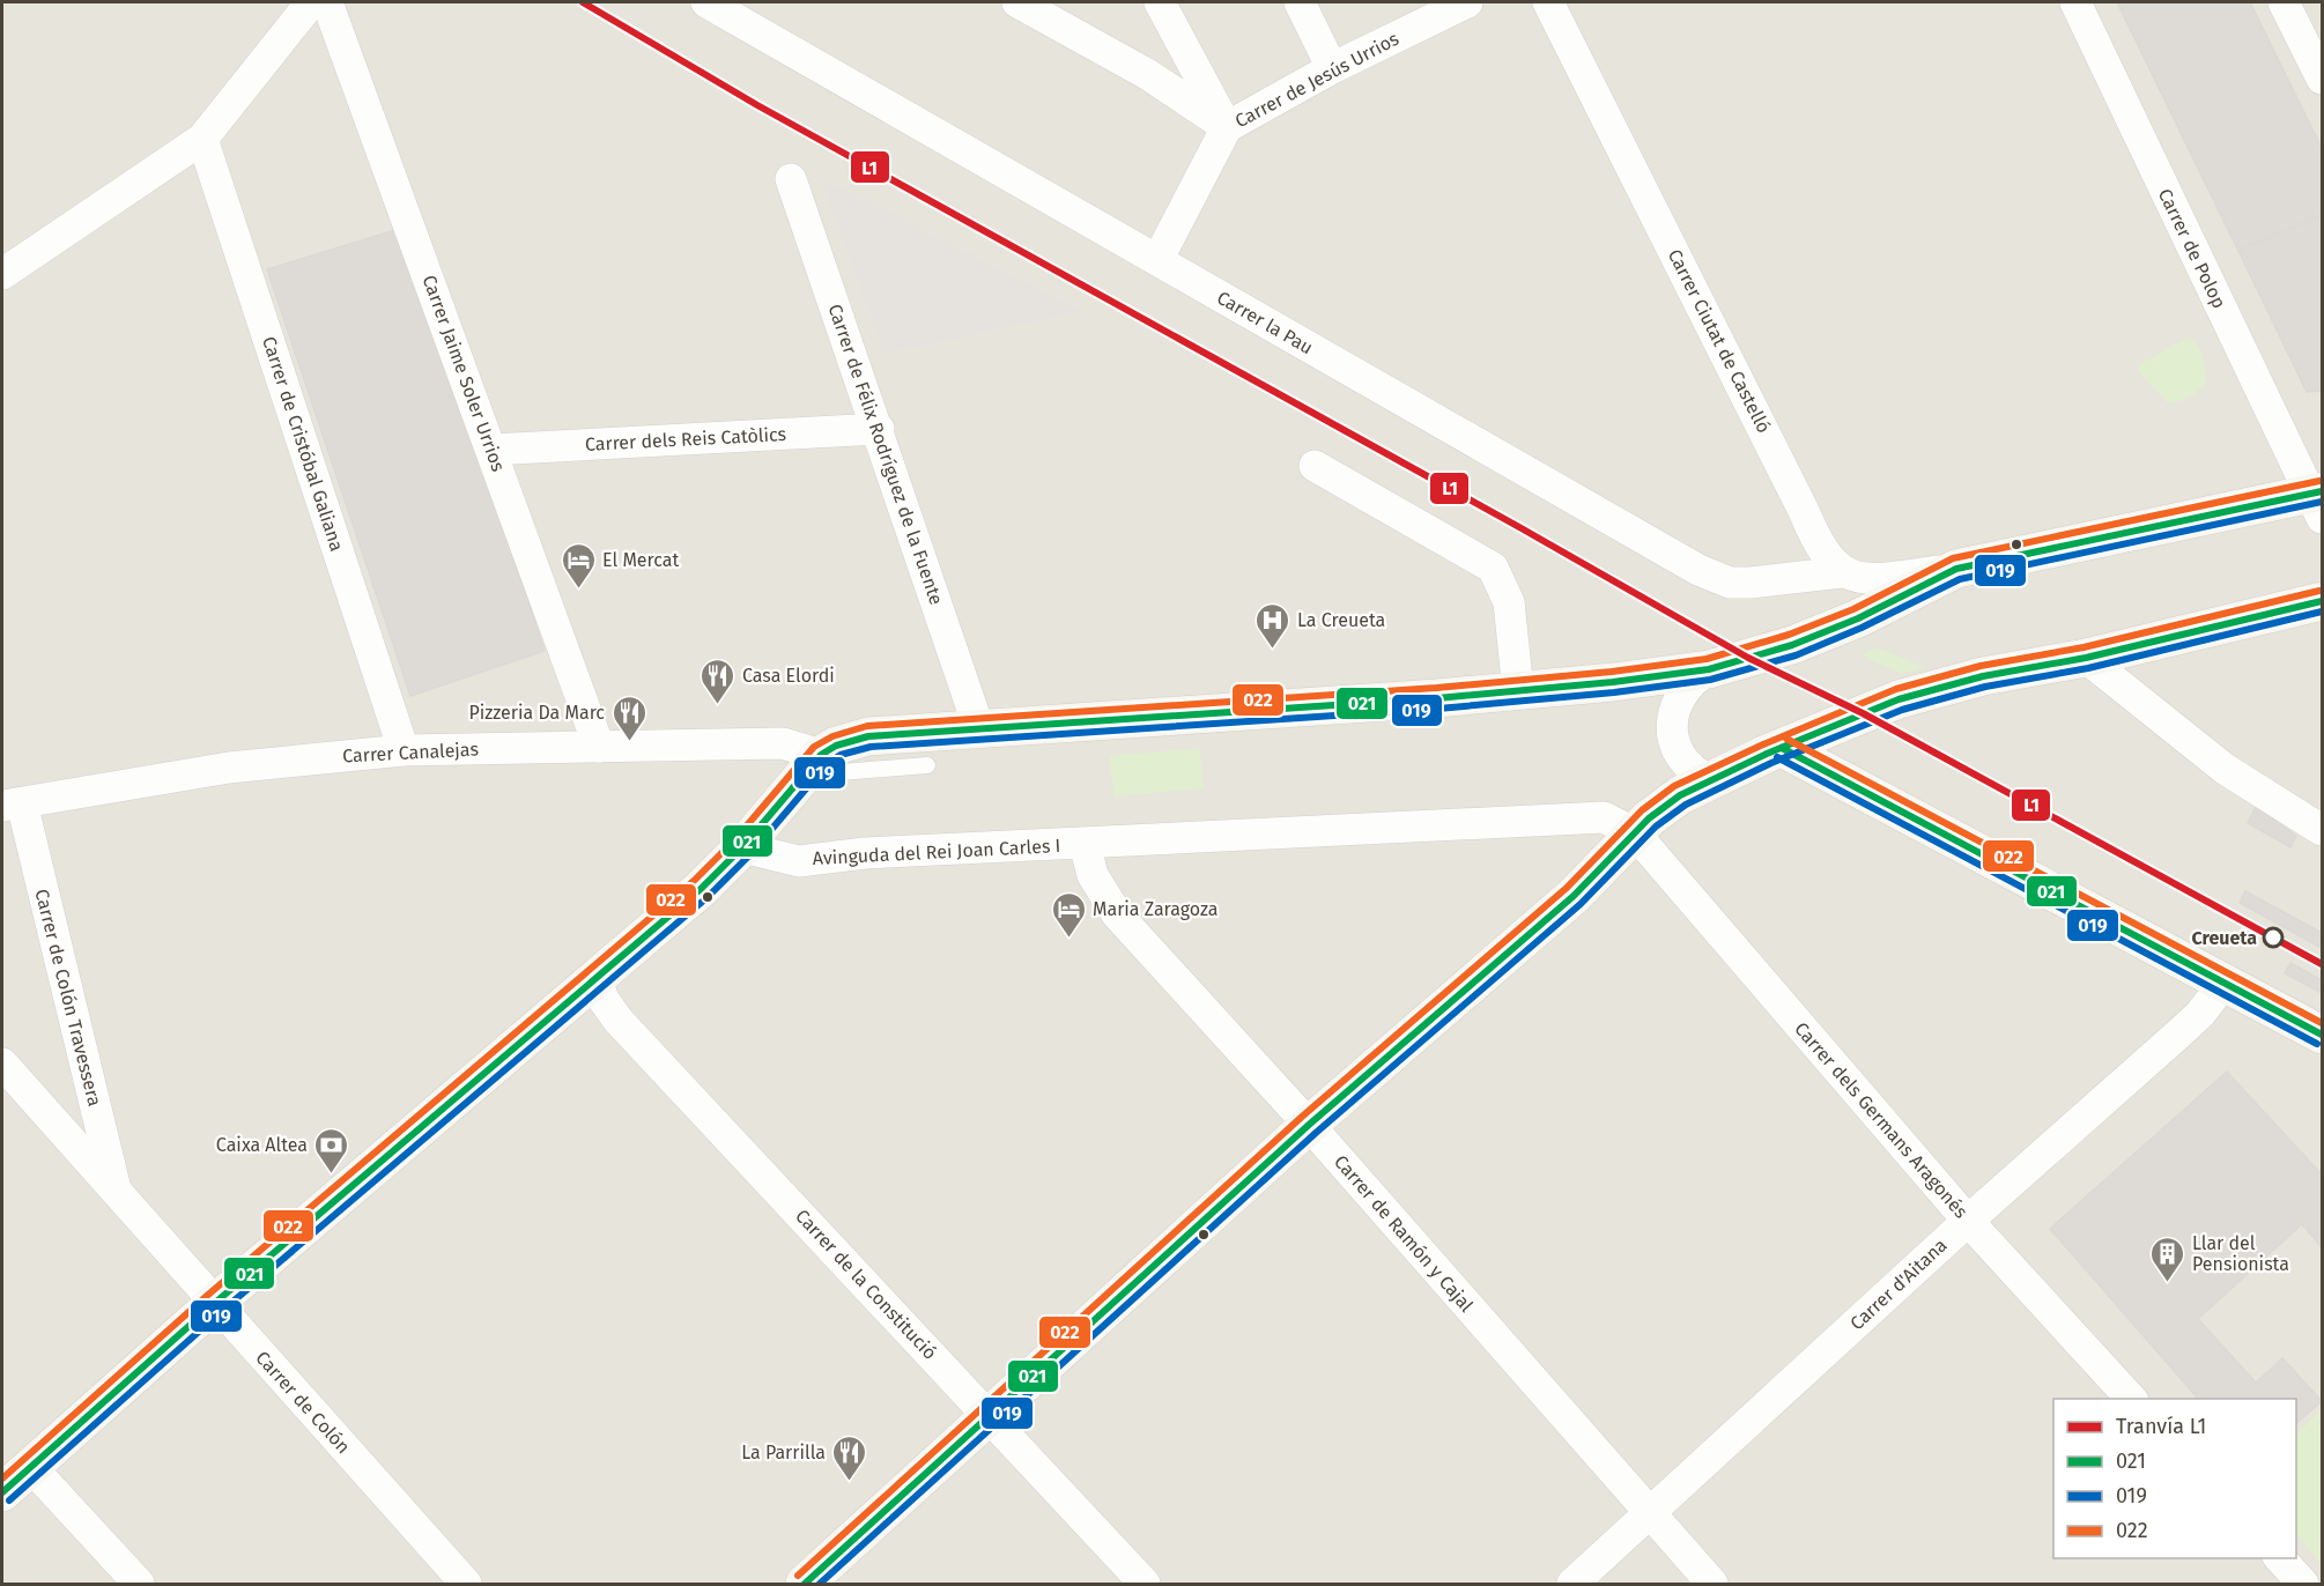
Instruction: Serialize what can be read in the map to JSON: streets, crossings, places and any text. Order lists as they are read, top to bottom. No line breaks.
{"streets":{"street":["Carrer de Jesús Urrios","Carrer de Polop","Carrer la Pau","Carrer Ciutat de Castelló","Carrer Jaime Soler Urrios","Carrer dels Reis Catòlics","Carrer de Cristóbal Galiana","Carrer de Félix Rodríguez de la Fuente","Carrer Canalejas","Avinguda del Rei Joan Carles I","Carrer de Colón Travessera","Carrer dels Germans Aragonés","Carrer de Ramón y Cajal","Carrer de la Constitució","Carrer d'Aitana","Carrer de Colón"]},"crossings":[["Carrer de Jesús Urrios","Carrer la Pau"],["Carrer la Pau","Carrer Ciutat de Castelló"],["Carrer Jaime Soler Urrios","Carrer dels Reis Catòlics"],["Carrer Jaime Soler Urrios","Carrer Canalejas"],["Carrer dels Reis Catòlics","Carrer de Félix Rodríguez de la Fuente"],["Carrer de Cristóbal Galiana","Carrer Canalejas"],["Carrer Canalejas","Carrer de Colón Travessera"],["Avinguda del Rei Joan Carles I","Carrer dels Germans Aragonés"],["Avinguda del Rei Joan Carles I","Carrer de Ramón y Cajal"],["Carrer de Colón Travessera","Carrer de Colón"],["Carrer dels Germans Aragonés","Carrer d'Aitana"],["Carrer de Ramón y Cajal","Carrer d'Aitana"]],"places":{"hotel":["El Mercat","Maria Zaragoza"],"hospital":["La Creueta"],"restaurant":["Casa Elordi","Pizzeria Da Marc","La Parrilla"],"other":["Creueta"],"bank":["Caixa Altea"],"building":["Llar del Pensionista"]},"lines":["tram line L1","transit line 022","transit line 021","transit line 019"],"legend":["Tranvía L1","021","019","022"]}
